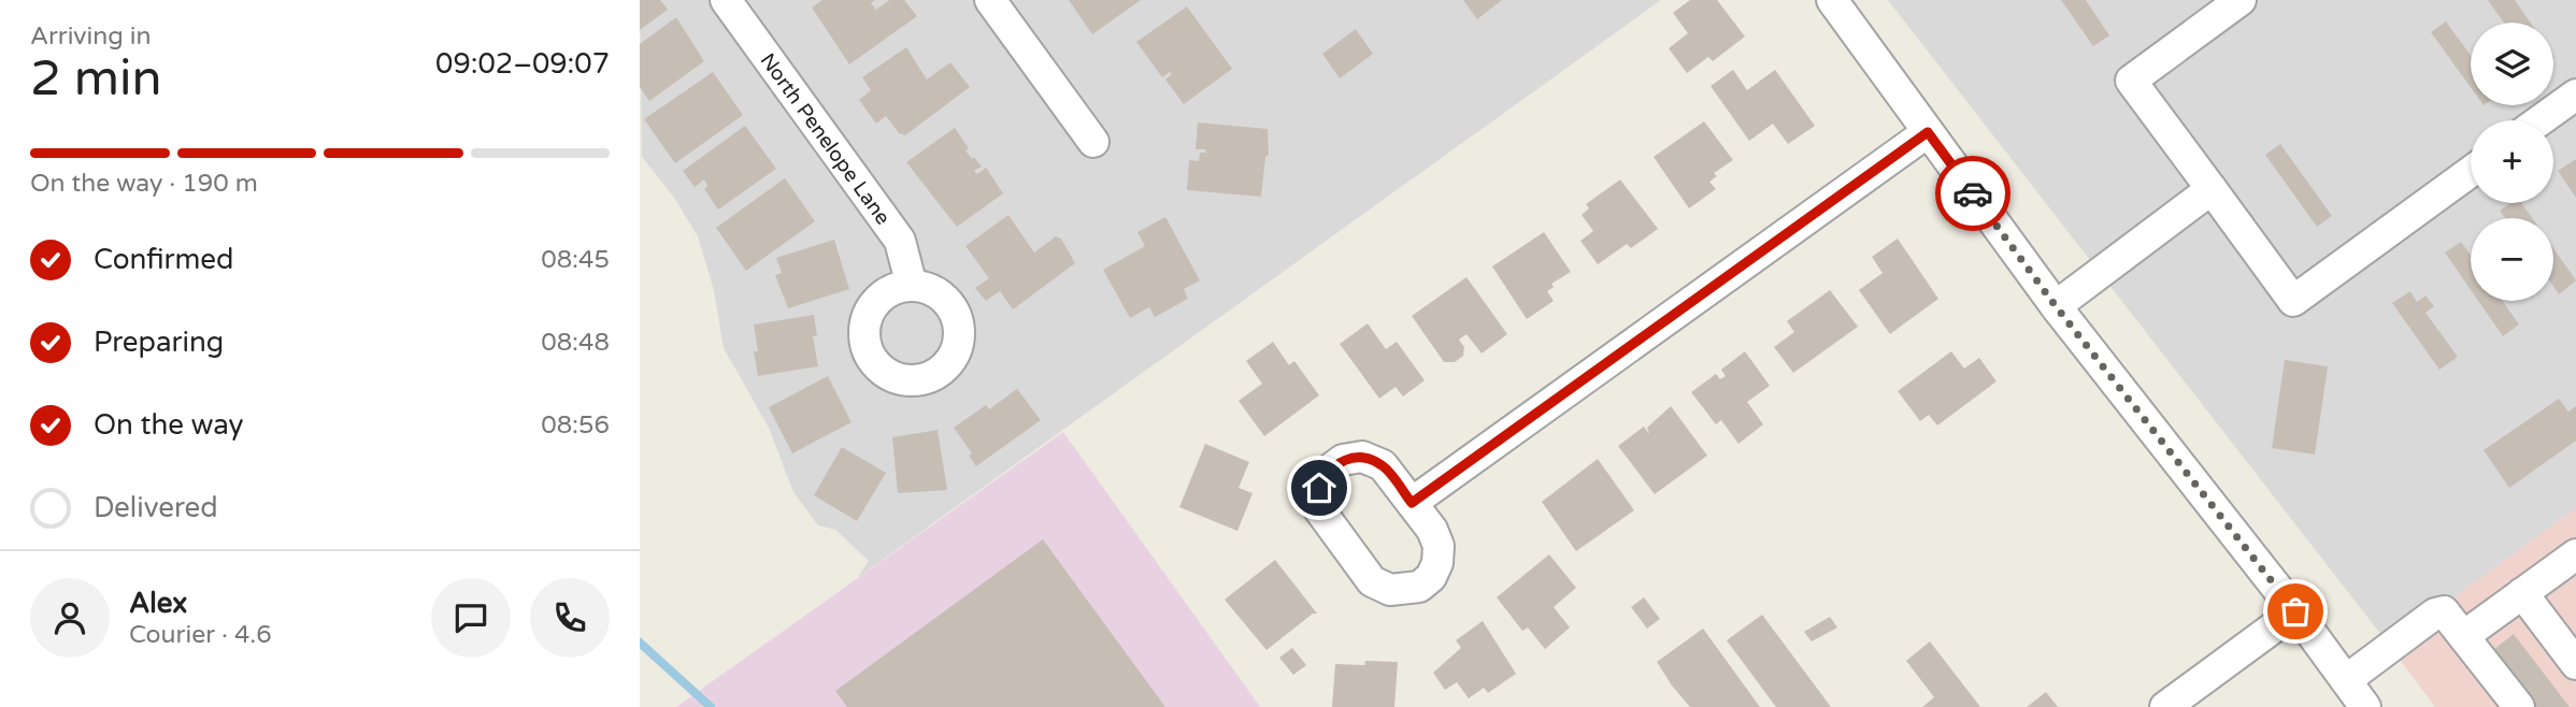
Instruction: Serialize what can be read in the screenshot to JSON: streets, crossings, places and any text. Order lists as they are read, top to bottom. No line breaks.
{"streets":{"street":["North Penelope Lane"]},"page":{"heading":["2 min","Arriving in","09:02–09:07"],"panel":["Alex","Courier · 4.6"],"map_buttons":["+","−"],"bar":"On the way · 190 m","list":[["Confirmed","08:45"],["Preparing","08:48"],["On the way","08:56"],"Delivered"]}}
